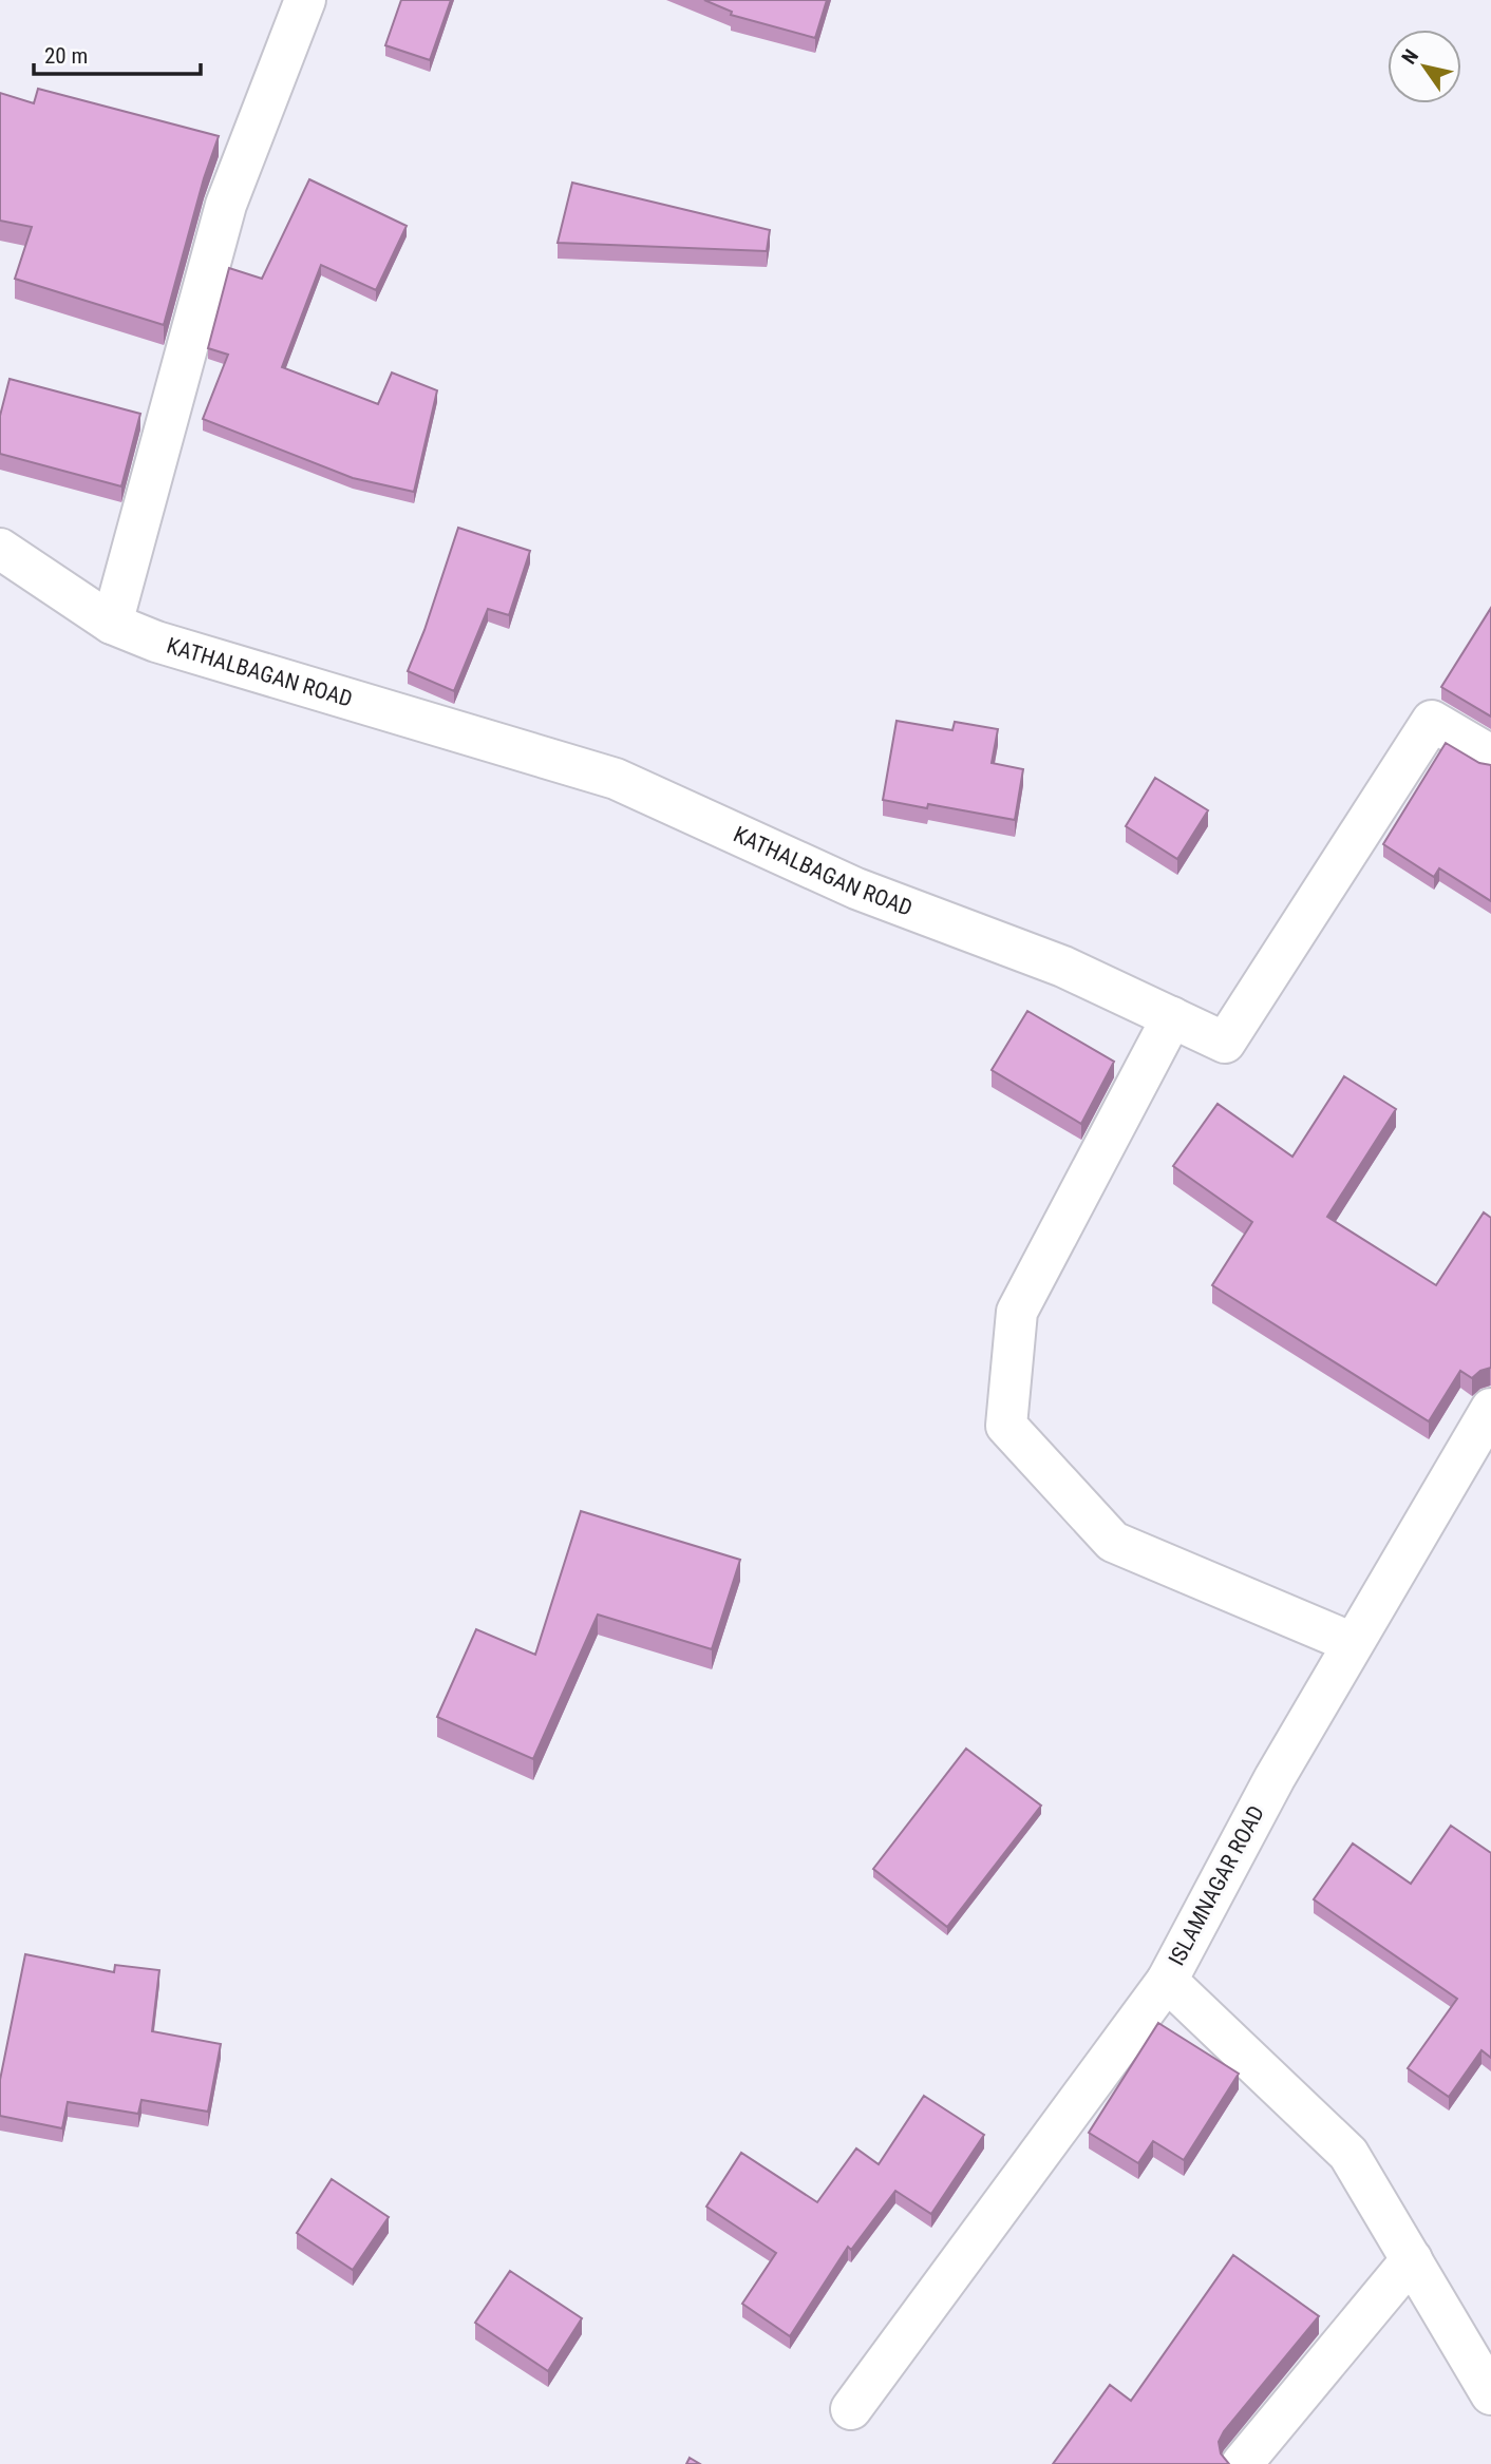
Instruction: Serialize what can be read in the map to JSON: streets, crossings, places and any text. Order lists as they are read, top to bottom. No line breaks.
{"streets":{"street":["KATHALBAGAN ROAD","ISLAMNAGAR ROAD"]},"scale_bar":"20 m","north":"top left"}
